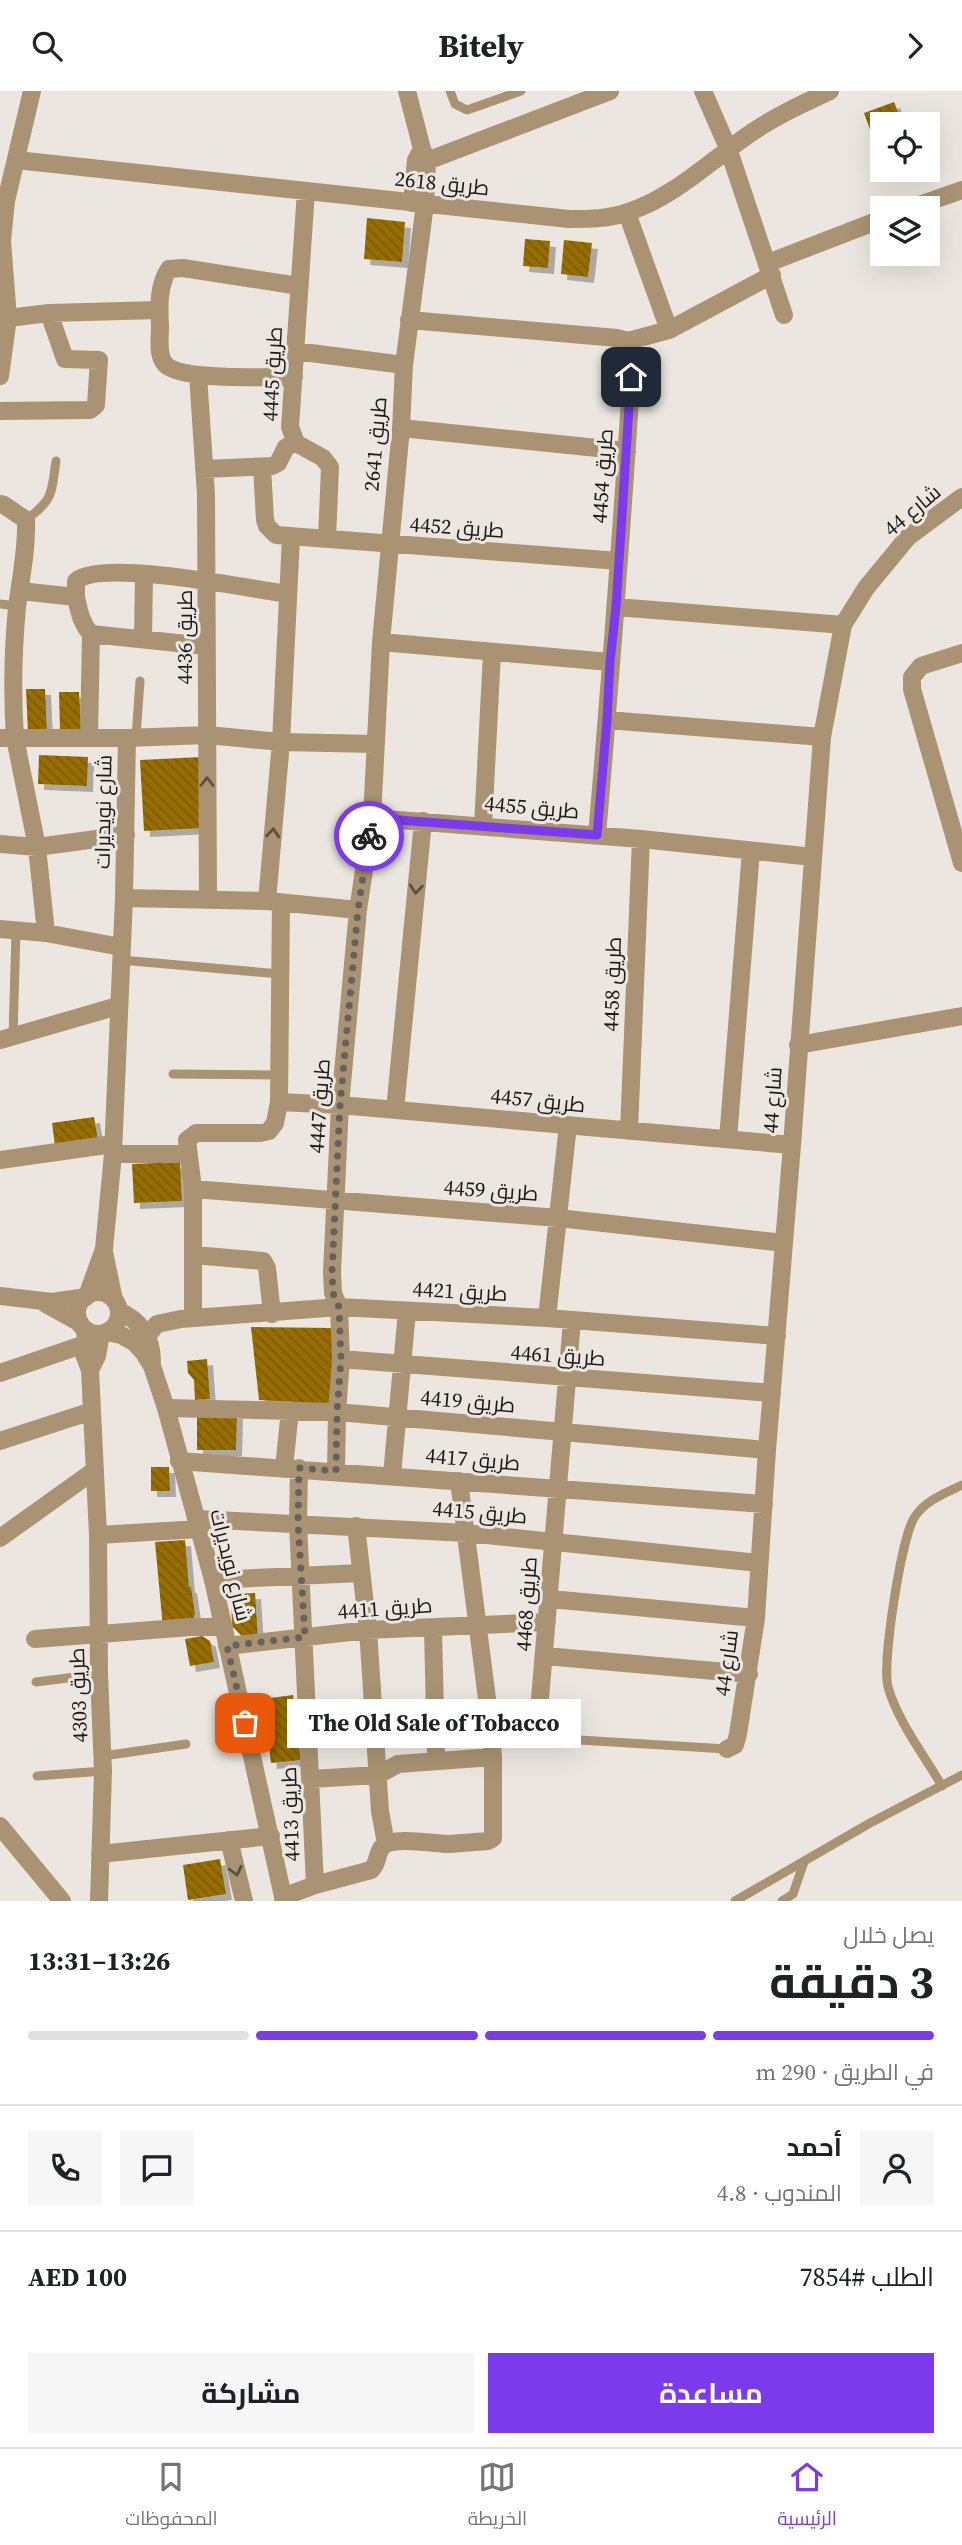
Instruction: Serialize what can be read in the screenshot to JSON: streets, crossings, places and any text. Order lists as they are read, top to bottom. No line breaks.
{"streets":{"street":["طريق 2618","طريق 4445","طريق 2641","طريق 4454","شارع 44","طريق 4452","طريق 4436","طريق 4455","شارع نويديرات","طريق 4458","طريق 4457","طريق 4447","طريق 4459","طريق 4421","طريق 4461","طريق 4419","طريق 4417","طريق 4415","طريق 4468","طريق 4411","طريق 4303","طريق 4413"]},"crossings":[["طريق 2618","طريق 4445"],["طريق 2618","طريق 2641"],["طريق 4445","طريق 4452"],["طريق 2641","طريق 4452"],["طريق 2641","طريق 4447"],["طريق 4454","طريق 4452"],["طريق 4454","طريق 4455"],["شارع 44","طريق 4455"],["شارع 44","طريق 4457"],["شارع 44","طريق 4459"],["شارع 44","طريق 4421"],["شارع 44","طريق 4461"],["شارع 44","طريق 4419"],["شارع 44","طريق 4417"],["شارع 44","طريق 4415"],["طريق 4455","طريق 4458"],["طريق 4455","طريق 4447"],["شارع نويديرات","طريق 4421"],["شارع نويديرات","طريق 4419"],["شارع نويديرات","طريق 4417"],["شارع نويديرات","طريق 4415"],["شارع نويديرات","طريق 4411"],["شارع نويديرات","طريق 4303"],["طريق 4458","طريق 4457"],["طريق 4457","طريق 4447"],["طريق 4447","طريق 4459"],["طريق 4447","طريق 4421"],["طريق 4447","طريق 4461"],["طريق 4447","طريق 4419"],["طريق 4447","طريق 4417"],["طريق 4421","طريق 4468"],["طريق 4461","طريق 4468"],["طريق 4419","طريق 4468"],["طريق 4419","طريق 4413"],["طريق 4417","طريق 4468"],["طريق 4417","طريق 4413"],["طريق 4415","طريق 4468"],["طريق 4415","طريق 4413"],["طريق 4468","طريق 4411"],["طريق 4411","طريق 4413"]],"places":["The Old Sale of Tobacco"],"page":{"header":"Bitely","bubble":"The Old Sale of Tobacco","heading":["3 دقيقة","يصل خلال","13:26–13:31"],"panel":["أحمد","المندوب · 4.8","الطلب #7854","AED 100"],"bar":"في الطريق · 290 m","buttons":["مساعدة","مشاركة"],"tabs":["الرئيسية","الخريطة","المحفوظات"]}}
